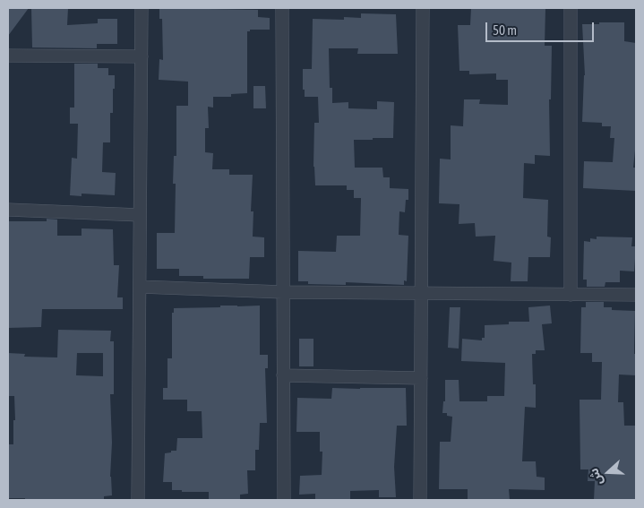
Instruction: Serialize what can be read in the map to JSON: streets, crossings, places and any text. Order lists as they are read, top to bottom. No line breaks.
{"scale_bar":"50 m","north":"left"}
